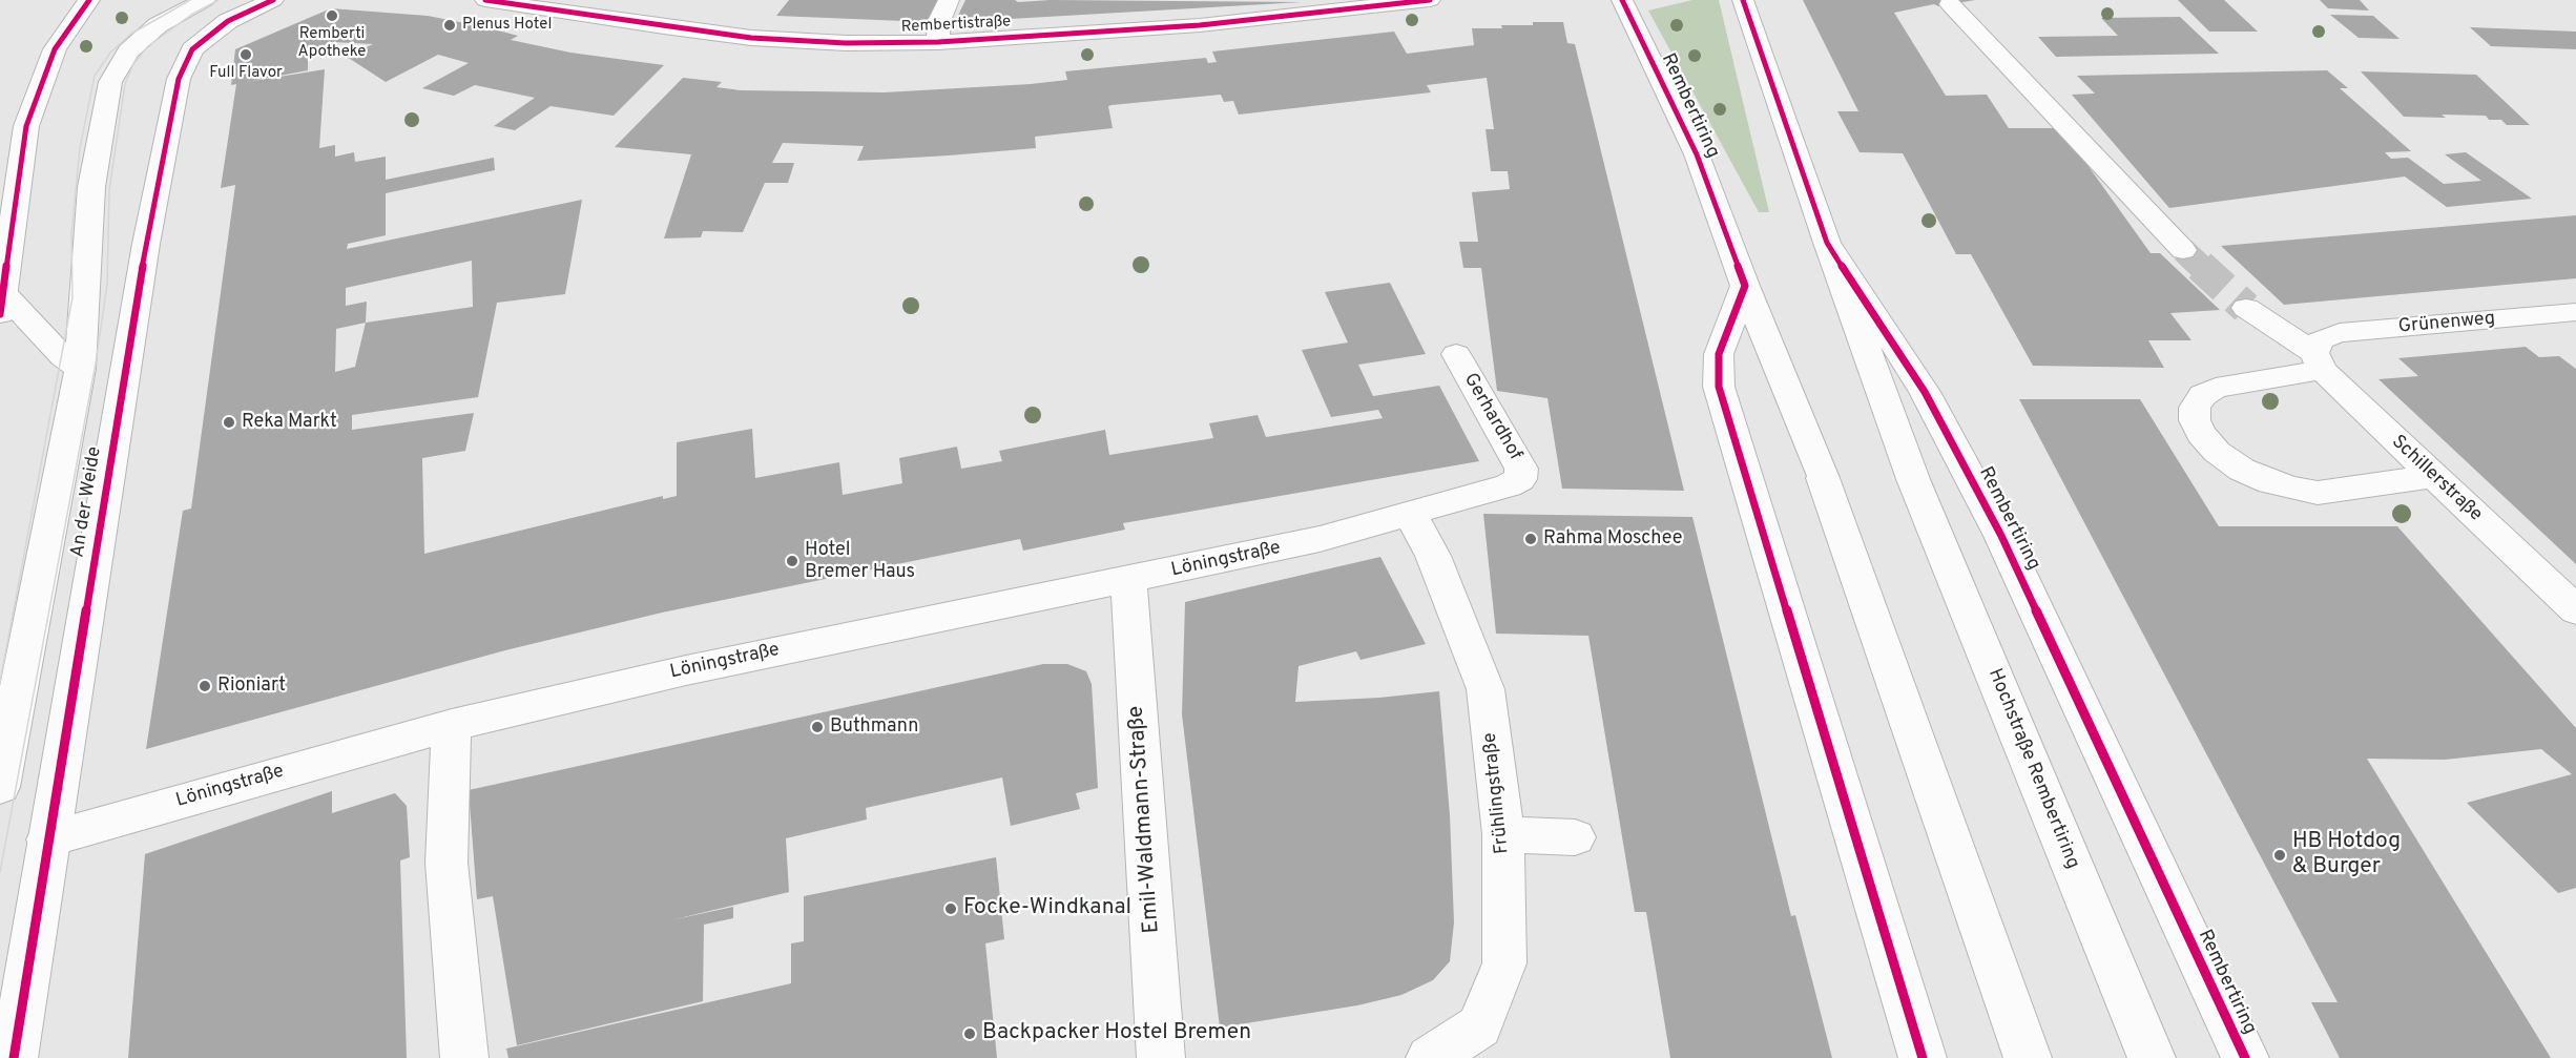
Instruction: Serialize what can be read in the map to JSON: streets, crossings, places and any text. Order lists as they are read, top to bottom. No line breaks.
{"streets":{"main road":["Rembertistraße","Rembertiring","Grünenweg","Gerhardhof","Schillerstraße","An der Weide","Löningstraße","Hochstraße Rembertiring","Frühlingstraße","Emil-Waldmann-Straße"]},"crossings":[["Rembertiring","Hochstraße Rembertiring"],["Grünenweg","Schillerstraße"],["Gerhardhof","Löningstraße"],["Gerhardhof","Frühlingstraße"],["An der Weide","Löningstraße"],["Löningstraße","Frühlingstraße"],["Löningstraße","Emil-Waldmann-Straße"]],"places":["Remberti Apotheke","Plenus Hotel","Full Flavor","Reka Markt","Rahma Moschee","Hotel Bremer Haus","Rioniart","Buthmann","HB Hotdog & Burger","Focke-Windkanal","Backpacker Hostel Bremen"]}
